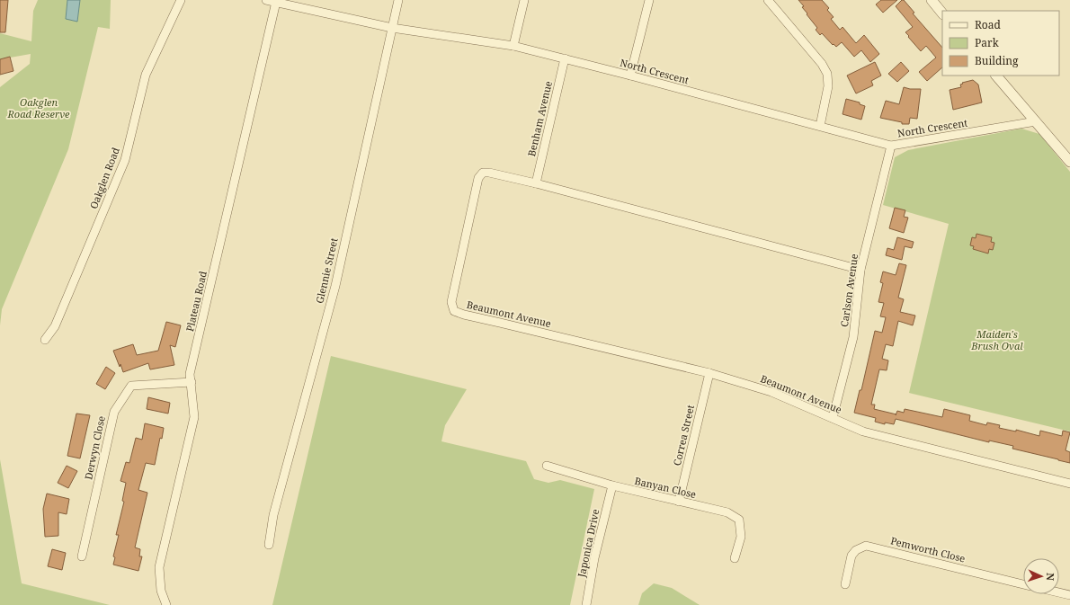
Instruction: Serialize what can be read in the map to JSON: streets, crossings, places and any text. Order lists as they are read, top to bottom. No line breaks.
{"streets":{"street":["North Crescent","Benham Avenue","Oakglen Road","Glennie Street","Carlson Avenue","Plateau Road","Beaumont Avenue","Correa Street","Derwyn Close","Banyan Close","Japonica Drive","Pemworth Close"]},"crossings":[["North Crescent","Benham Avenue"],["North Crescent","Glennie Street"],["North Crescent","Carlson Avenue"],["North Crescent","Plateau Road"],["Benham Avenue","Beaumont Avenue"],["Carlson Avenue","Beaumont Avenue"],["Plateau Road","Derwyn Close"],["Beaumont Avenue","Correa Street"],["Correa Street","Banyan Close"],["Banyan Close","Japonica Drive"]],"parks":["Oakglen Road Reserve","Maiden's Brush Oval"],"legend":["Road","Park","Building"],"north":"right"}
